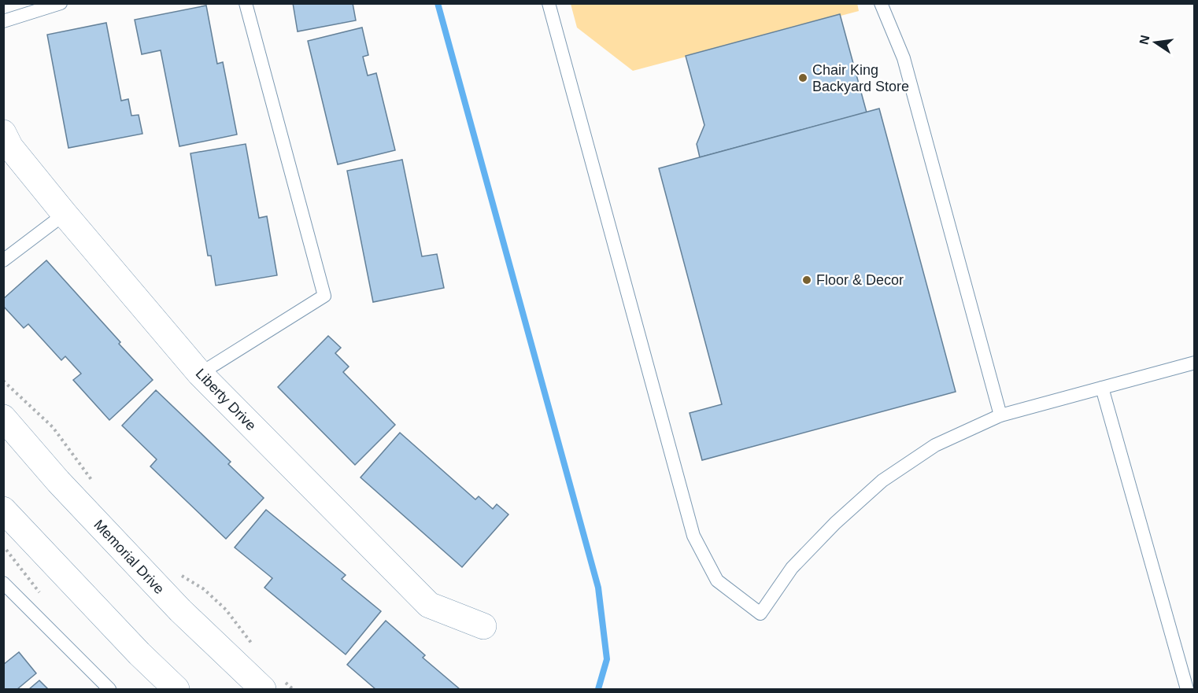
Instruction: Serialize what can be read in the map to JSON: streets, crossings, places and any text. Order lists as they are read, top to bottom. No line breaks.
{"streets":{"street":["Liberty Drive","Memorial Drive"]},"places":["Chair King Backyard Store","Floor & Decor"],"north":"left"}
